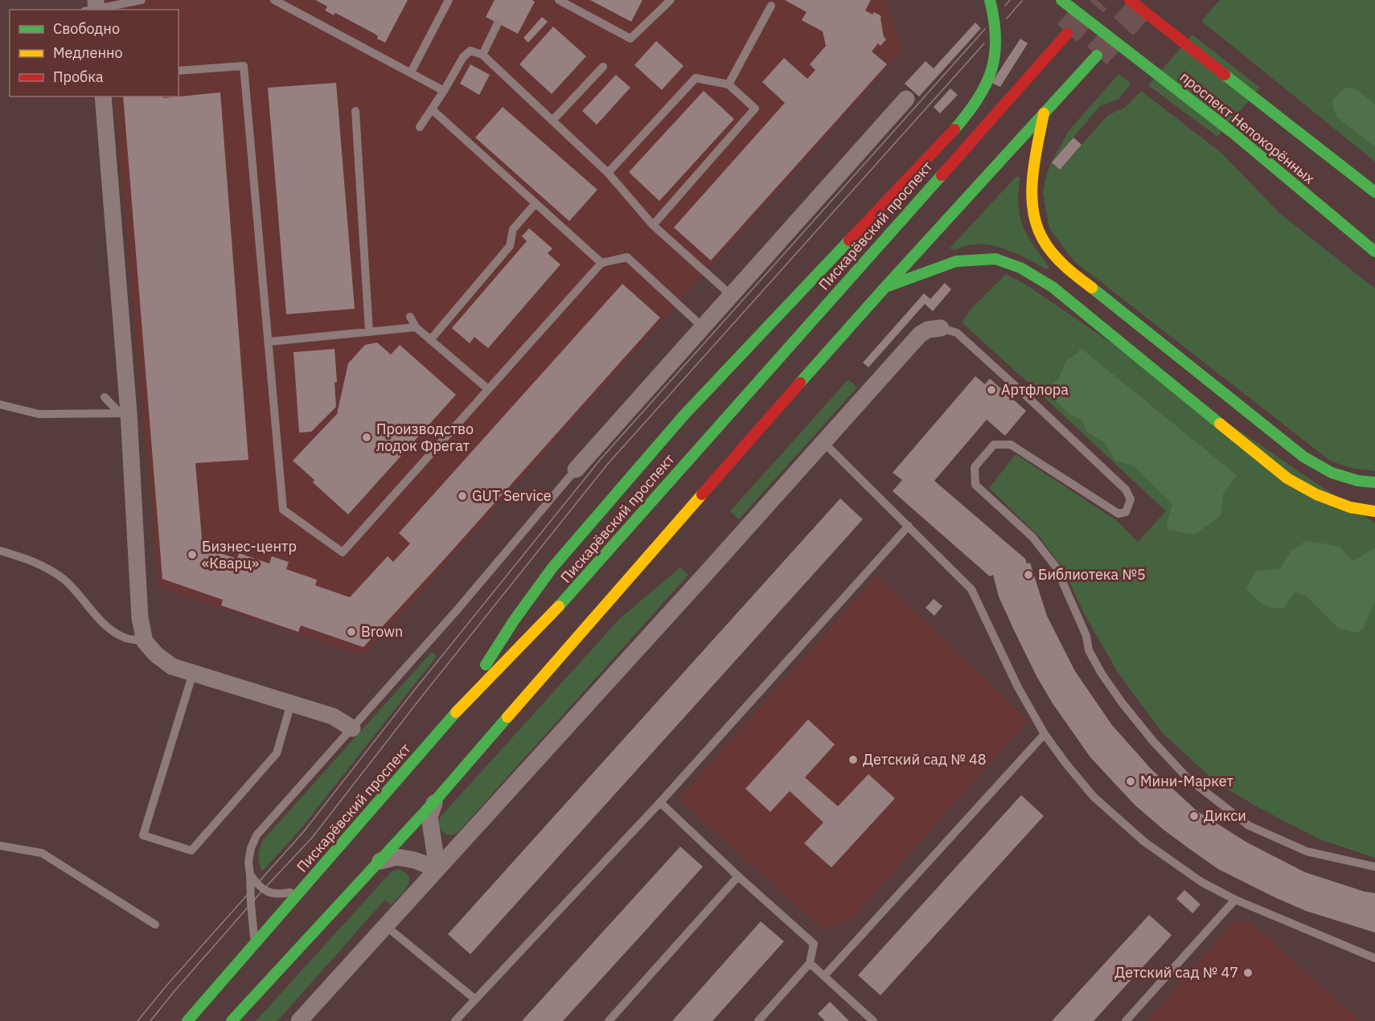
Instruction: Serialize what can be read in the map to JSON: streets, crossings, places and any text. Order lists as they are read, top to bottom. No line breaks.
{"streets":{"main road":["проспект Непокорённых","Пискарёвский проспект"]},"places":["Артфлора","Производство лодок Фрегат","GUT Service","Бизнес-центр «Кварц»","Библиотека №5","Brown","Детский сад № 48","Мини-Маркет","Дикси","Детский сад № 47"],"legend":["Свободно","Медленно","Пробка"]}
